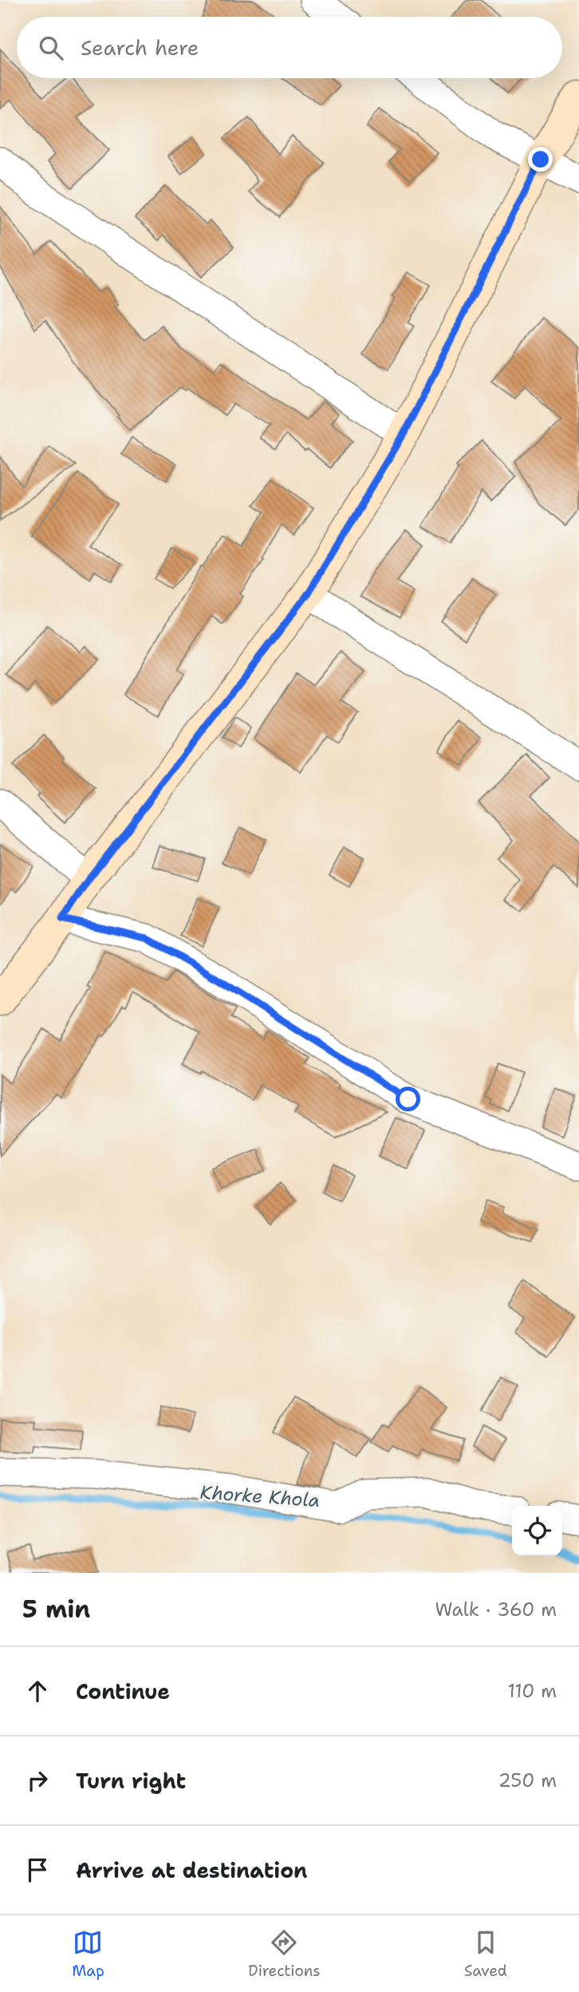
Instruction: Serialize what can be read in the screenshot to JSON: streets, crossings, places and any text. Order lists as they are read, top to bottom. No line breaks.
{"water":["Khorke Khola"],"page":{"search":"Search here","heading":["5 min","Walk · 360 m"],"list":[["Continue","110 m"],["Turn right","250 m"],"Arrive at destination"],"nav":["Map","Directions","Saved"]}}
